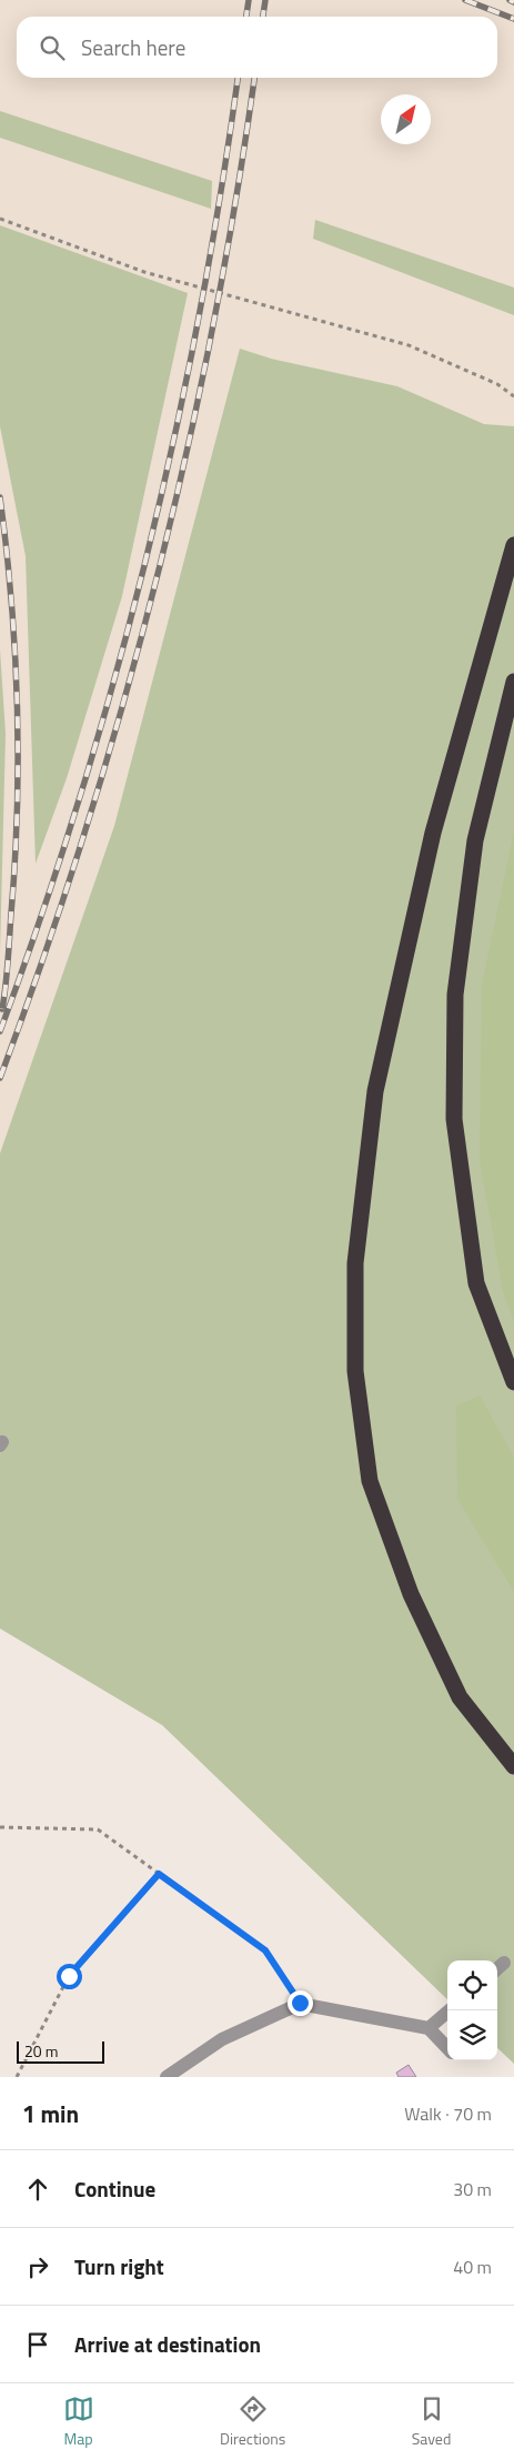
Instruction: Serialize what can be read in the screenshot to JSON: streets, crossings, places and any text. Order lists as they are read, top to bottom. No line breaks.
{"scale_bar":"20 m","north":"top right","page":{"search":"Search here","scale":"20 m","heading":["1 min","Walk · 70 m"],"list":[["Continue","30 m"],["Turn right","40 m"],"Arrive at destination"],"nav":["Map","Directions","Saved"]}}
